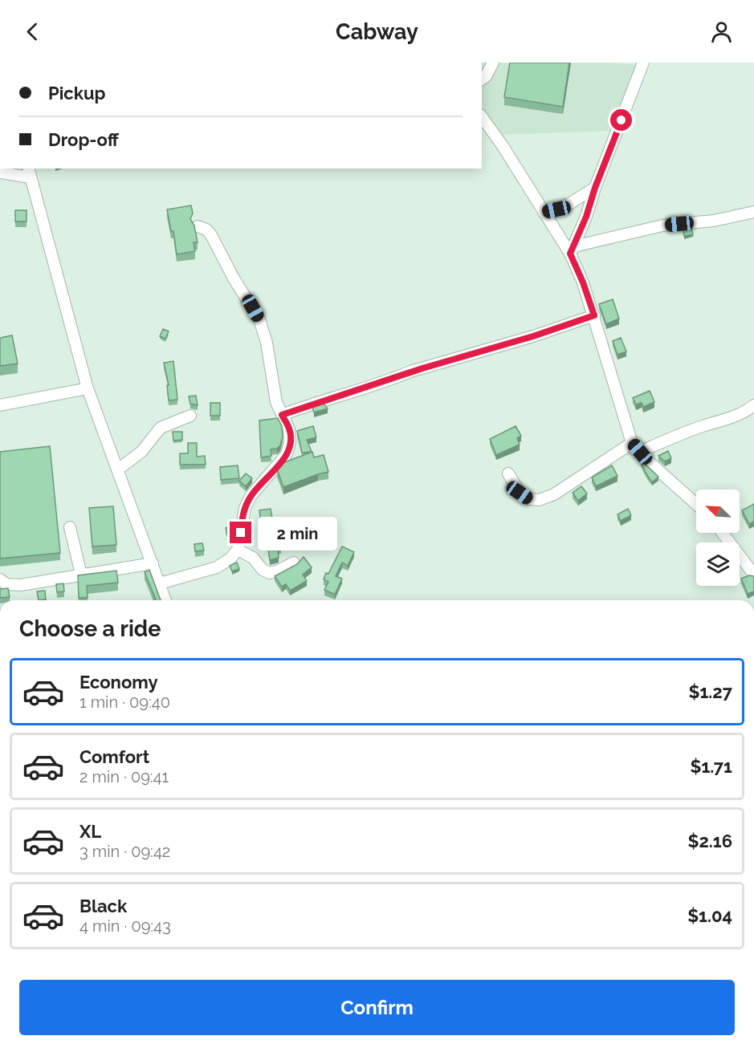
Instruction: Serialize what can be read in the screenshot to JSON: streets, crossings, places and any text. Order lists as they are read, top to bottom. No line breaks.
{"north":"top left","page":{"header":"Cabway","banner":["Pickup","Drop-off"],"bubble":"2 min","heading":"Choose a ride","list":[{"name":"Economy","note":"1 min · 09:40","value":"$1.27"},{"name":"Comfort","note":"2 min · 09:41","value":"$1.71"},{"name":"XL","note":"3 min · 09:42","value":"$2.16"},{"name":"Black","note":"4 min · 09:43","value":"$1.04"}],"buttons":"Confirm"}}
